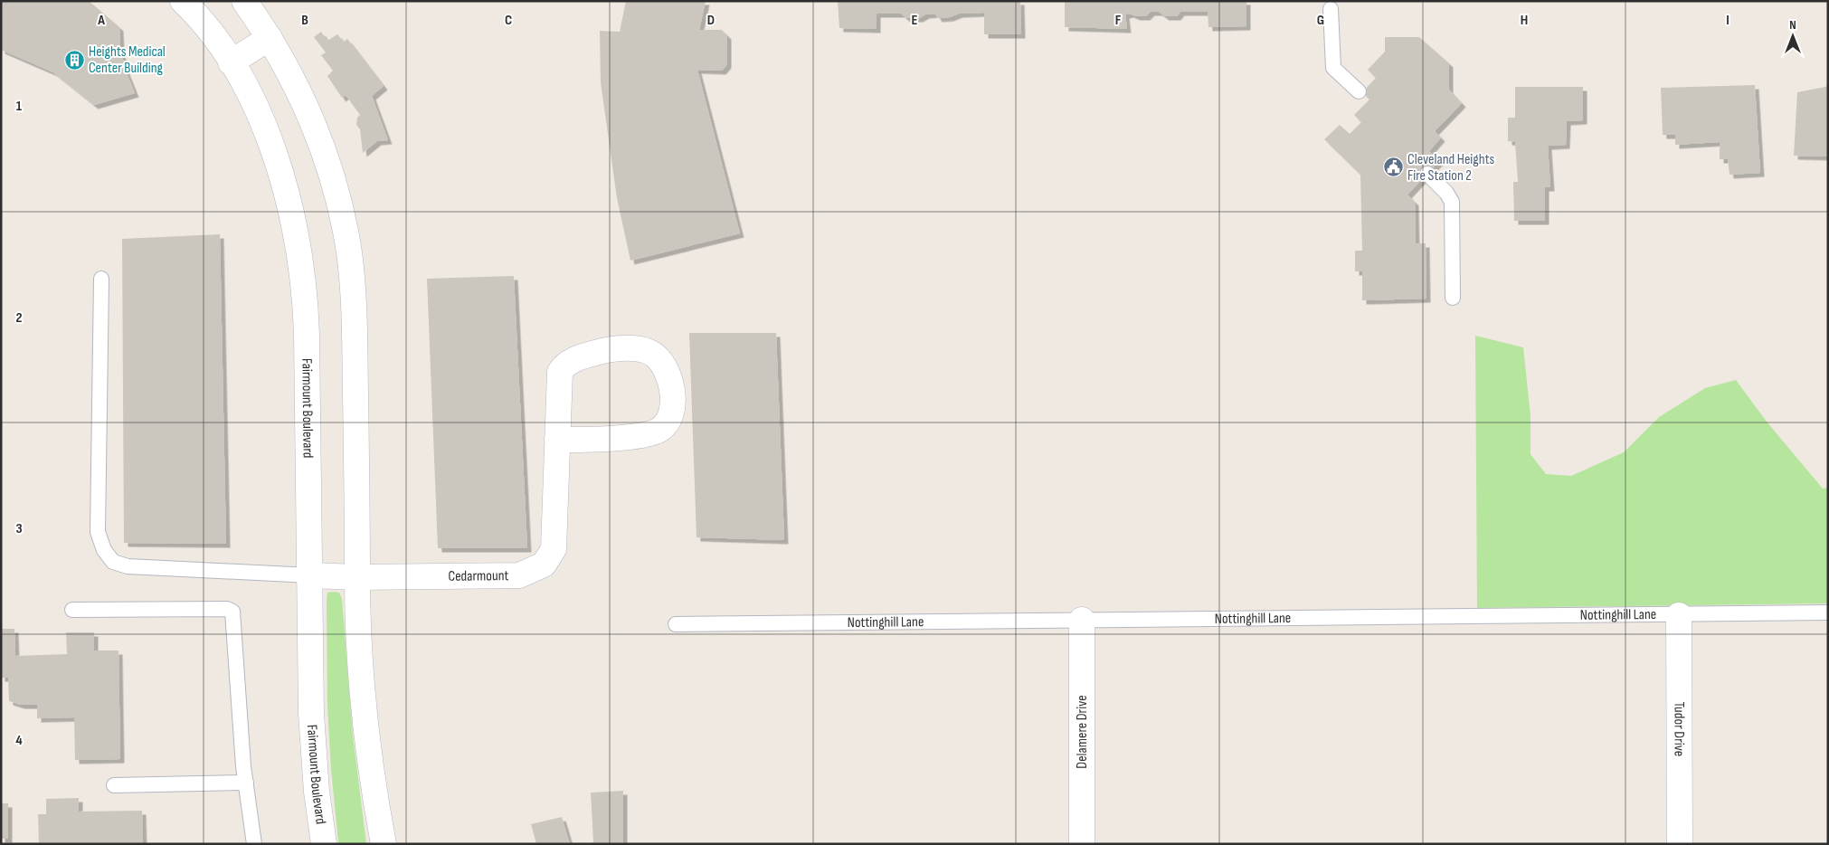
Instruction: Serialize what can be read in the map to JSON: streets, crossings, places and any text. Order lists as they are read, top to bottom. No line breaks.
{"streets":{"main road":["Fairmount Boulevard","Cedarmount","Tudor Drive","Delamere Drive"],"lane":["Nottinghill Lane"]},"crossings":[["Fairmount Boulevard","Cedarmount"],["Nottinghill Lane","Tudor Drive"],["Nottinghill Lane","Delamere Drive"]],"places":{"building":["Heights Medical Center Building"],"public building":["Cleveland Heights Fire Station 2"]},"north":"top","grid":{"columns":["A","B","C","D","E","F","G","H","I"],"rows":["1","2","3","4"]}}
